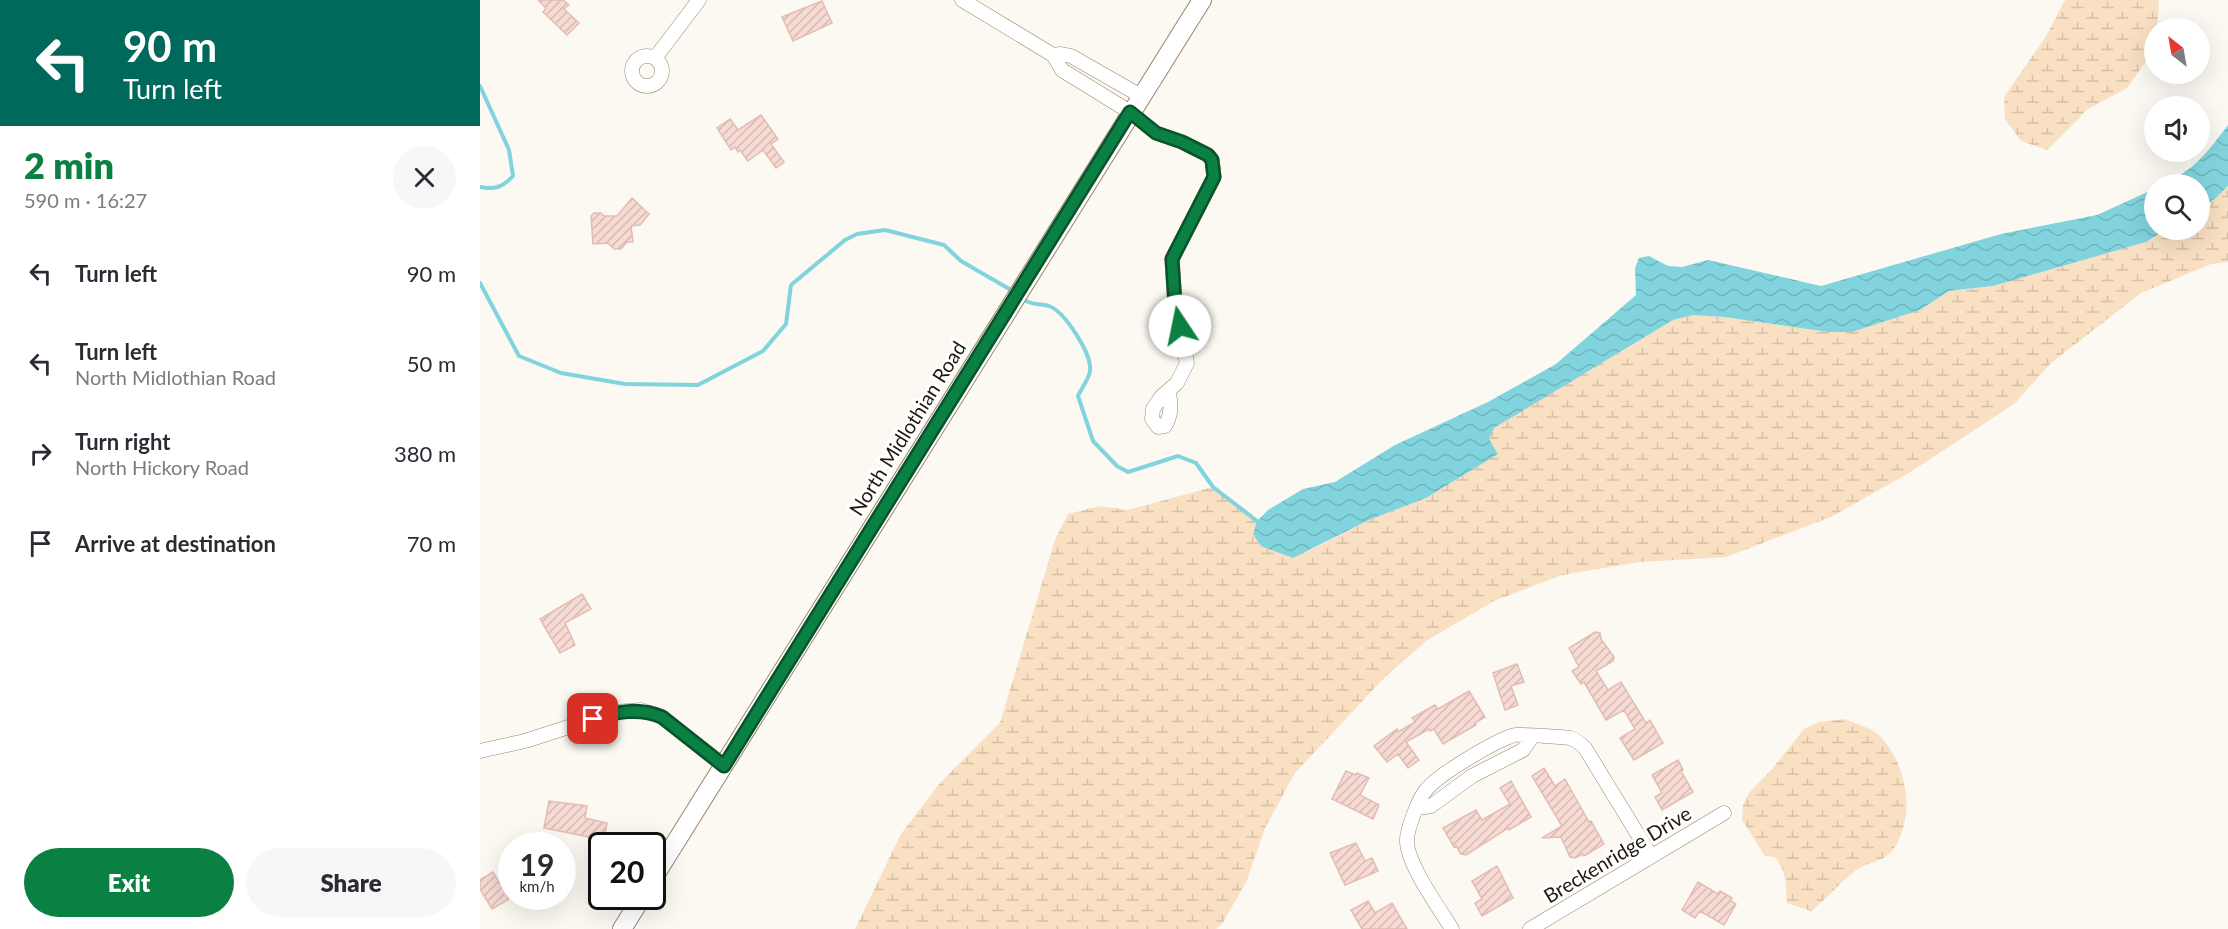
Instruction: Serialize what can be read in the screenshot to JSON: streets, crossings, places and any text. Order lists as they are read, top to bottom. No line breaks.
{"streets":{"main road":["North Midlothian Road"],"street":["Breckenridge Drive"]},"north":"top left","page":{"turn":["90 m","Turn left"],"heading":["2 min","590 m · 16:27"],"list":[{"name":"Turn left","value":"90 m"},{"name":"Turn left","note":"North Midlothian Road","value":"50 m"},{"name":"Turn right","note":"North Hickory Road","value":"380 m"},{"name":"Arrive at destination","value":"70 m"}],"speed":"19 km/h","limit":"20","buttons":["Exit","Share"]}}
